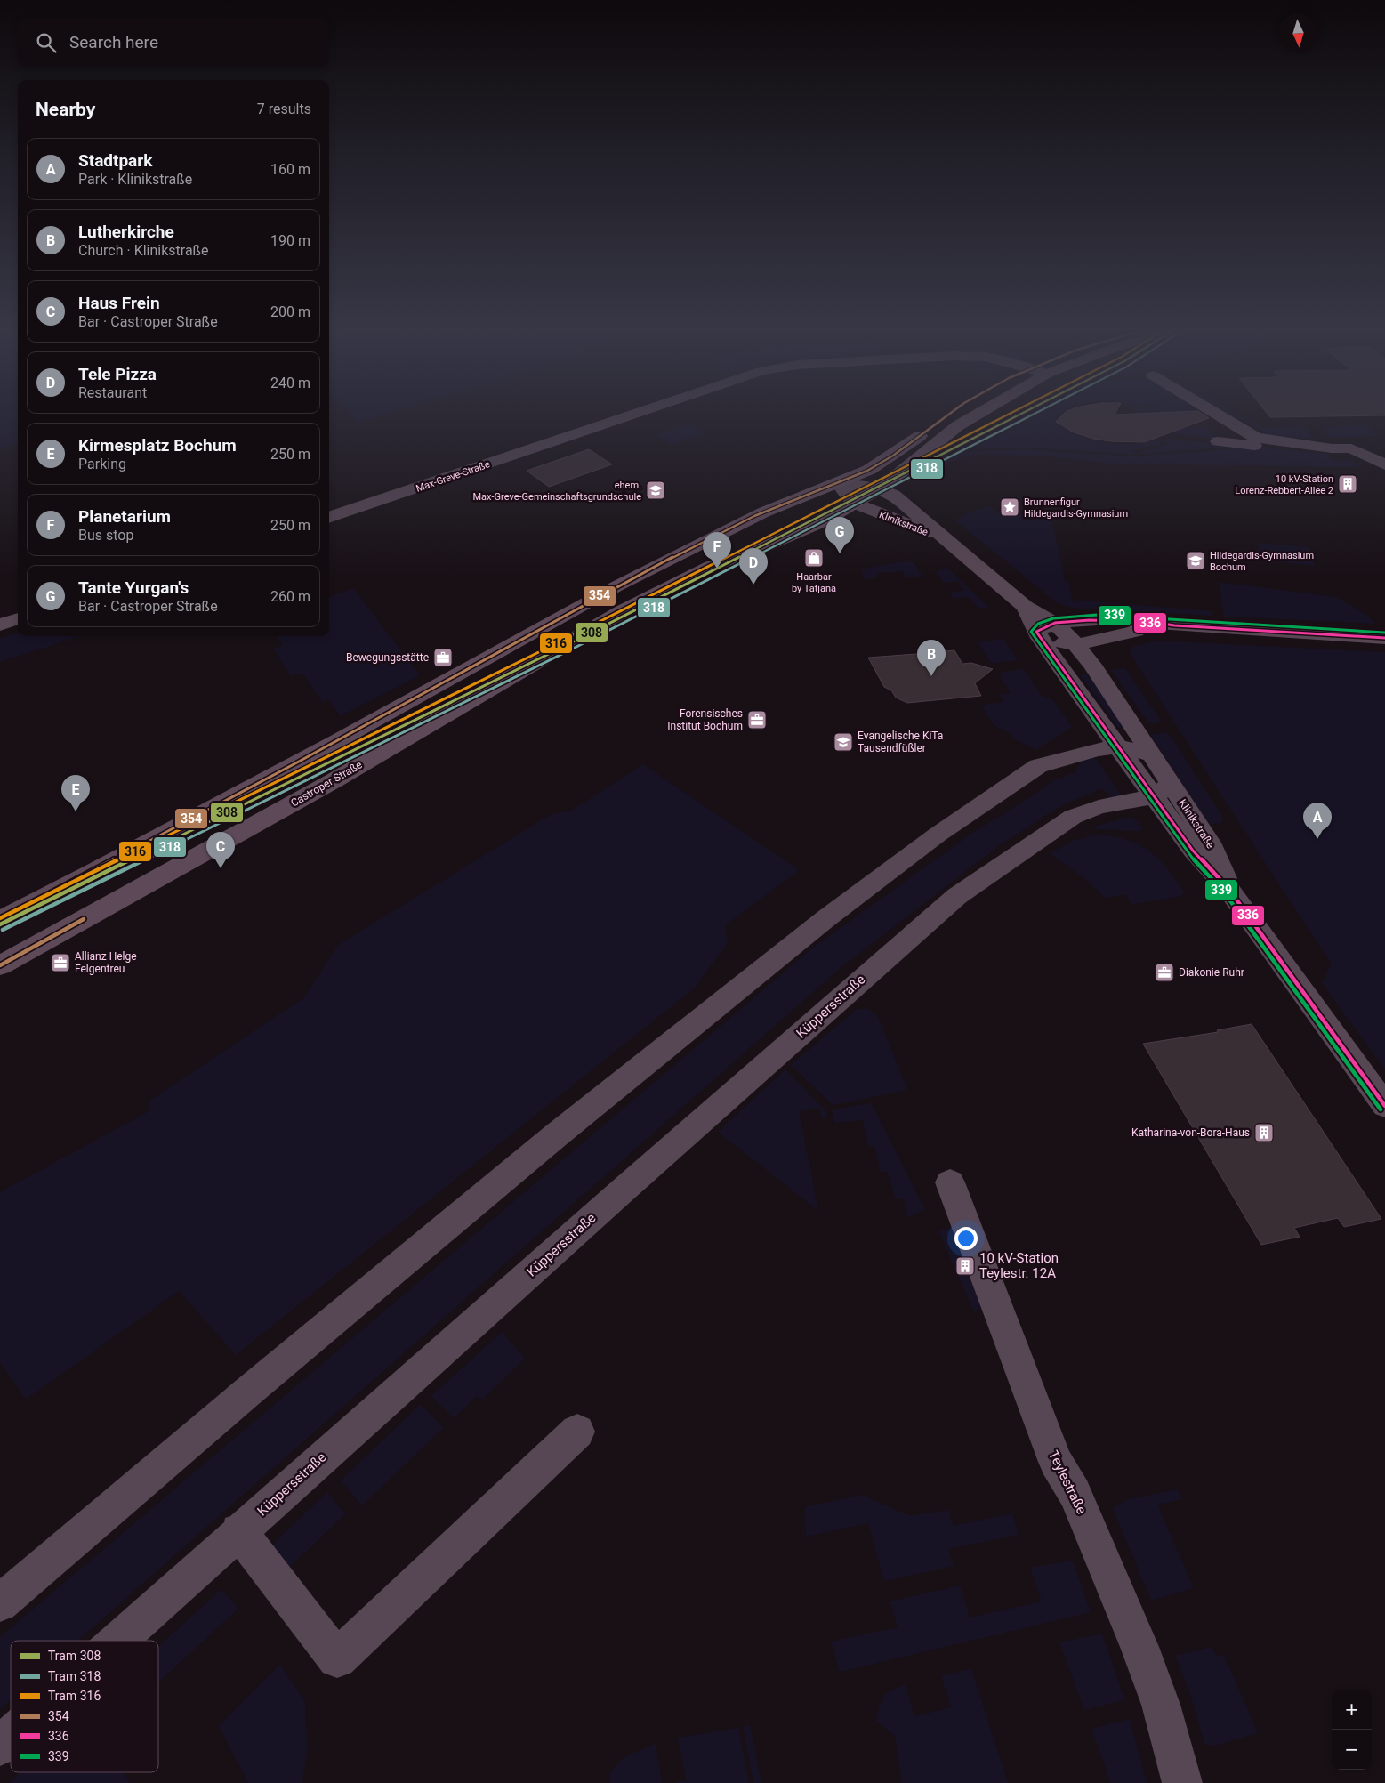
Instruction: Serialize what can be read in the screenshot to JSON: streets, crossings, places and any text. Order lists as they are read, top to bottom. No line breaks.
{"streets":{"main road":["Castroper Straße"],"street":["Max-Greve-Straße","Klinikstraße","Küppersstraße","Teylestraße"]},"crossings":[["Klinikstraße","Castroper Straße"],["Klinikstraße","Küppersstraße"]],"places":{"building":["10 kV-Station Lorenz-Rebbert-Allee 2","Katharina-von-Bora-Haus","10 kV-Station Teylestr. 12A"],"school or university":["ehem. Max-Greve-Gemeinschaftsgrundschule","Hildegardis-Gymnasium Bochum","Evangelische KiTa Tausendfüßler"],"place":["Brunnenfigur Hildegardis-Gymnasium"],"shop":["Haarbar by Tatjana"],"office":["Bewegungsstätte","Forensisches Institut Bochum","Allianz Helge Felgentreu","Diakonie Ruhr"]},"lines":["tram line 308","tram line 318","tram line 316","transit line 354","transit line 339","transit line 336"],"legend":["Tram 308","Tram 318","Tram 316","354","336","339"],"north":"bottom","page":{"search":"Search here","heading":["Nearby","7 results"],"list":[{"mark":"A","name":"Stadtpark","note":"Park · Klinikstraße","value":"160 m"},{"mark":"B","name":"Lutherkirche","note":"Church · Klinikstraße","value":"190 m"},{"mark":"C","name":"Haus Frein","note":"Bar · Castroper Straße","value":"200 m"},{"mark":"D","name":"Tele Pizza","note":"Restaurant","value":"240 m"},{"mark":"E","name":"Kirmesplatz Bochum","note":"Parking","value":"250 m"},{"mark":"F","name":"Planetarium","note":"Bus stop","value":"250 m"},{"mark":"G","name":"Tante Yurgan's","note":"Bar · Castroper Straße","value":"260 m"}],"pins":["G","F","D","B","E","A","C"],"map_buttons":["+","−"]}}
